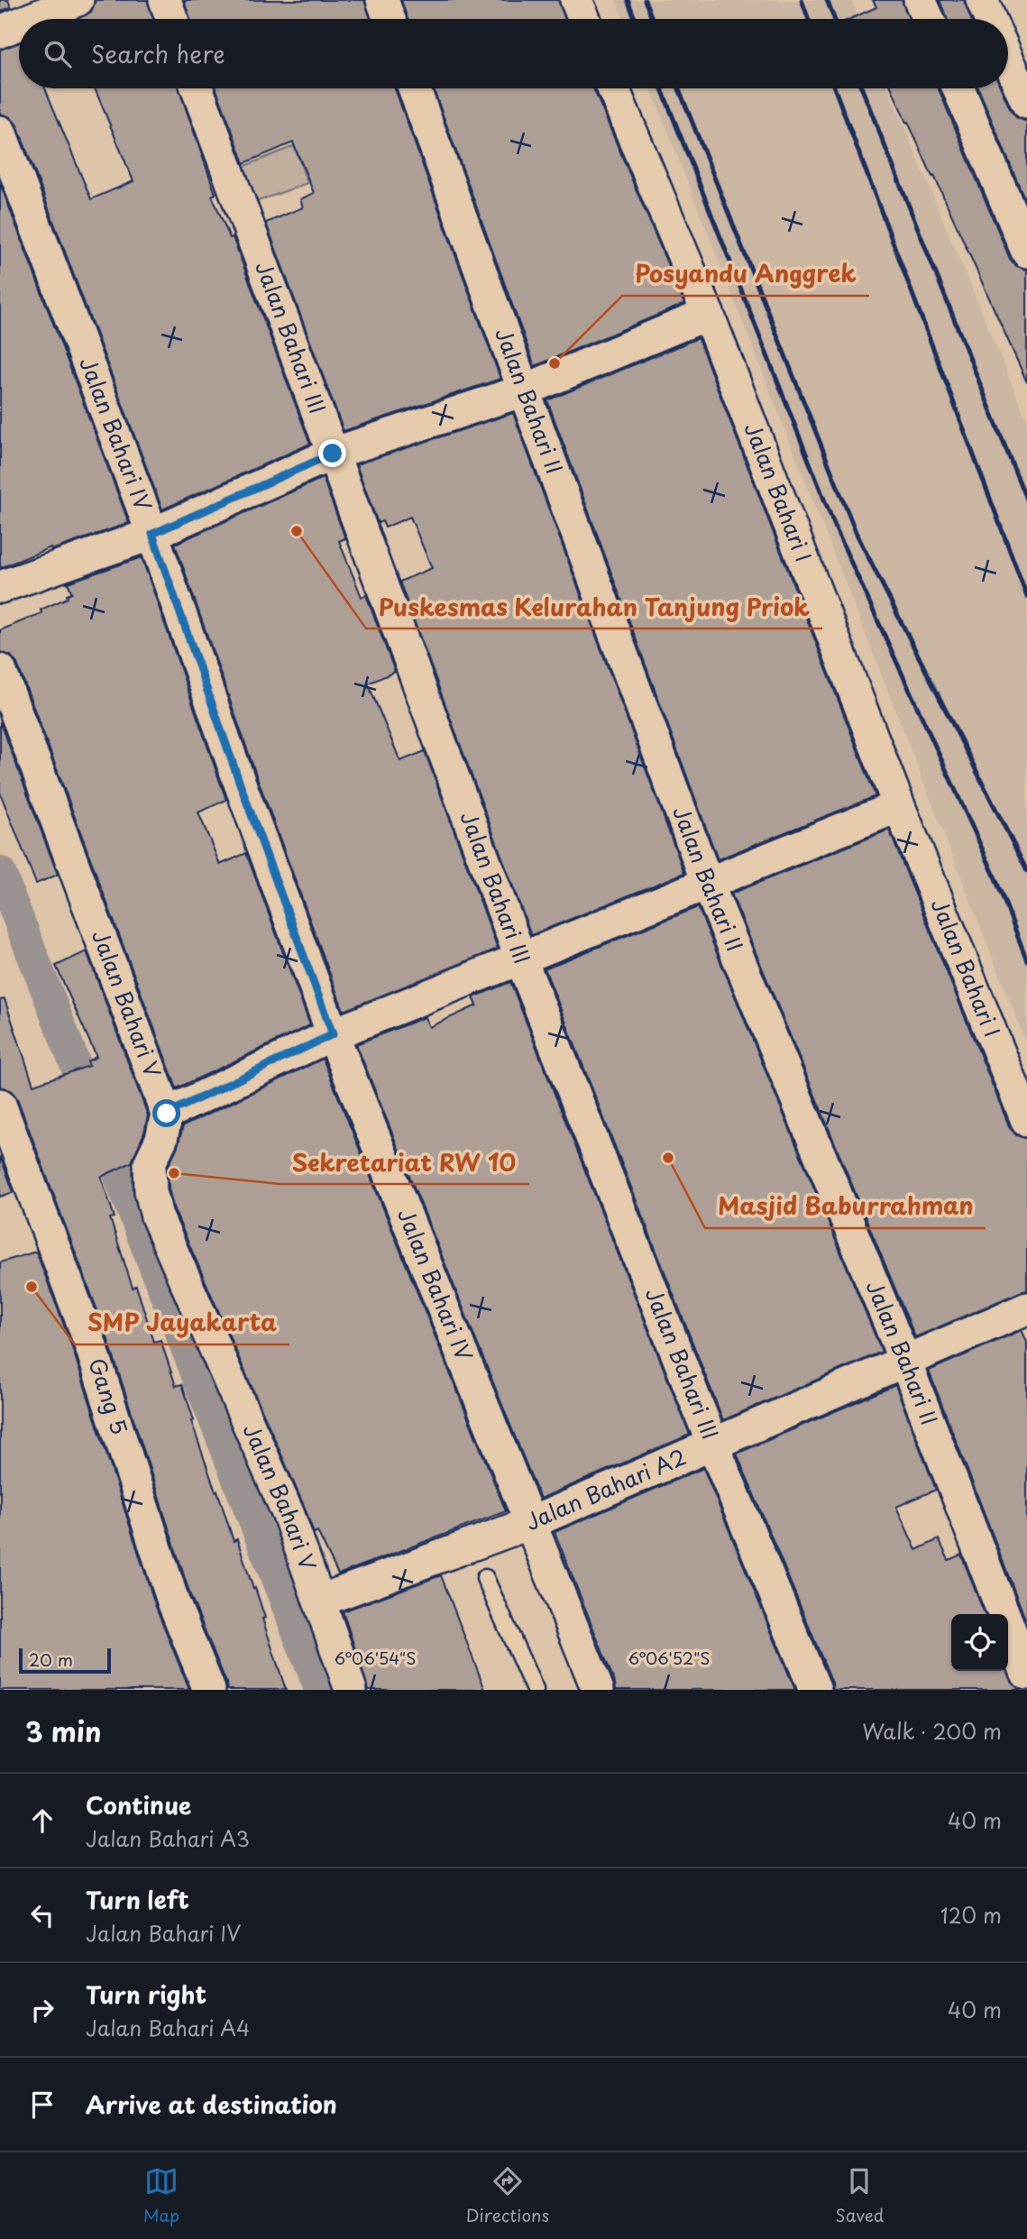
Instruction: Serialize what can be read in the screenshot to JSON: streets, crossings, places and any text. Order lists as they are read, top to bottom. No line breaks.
{"streets":{"street":["Jalan Bahari III","Jalan Bahari II","Jalan Bahari IV","Jalan Bahari I","Jalan Bahari V","Gang 5","Jalan Bahari A2"]},"crossings":[["Jalan Bahari III","Jalan Bahari A2"],["Jalan Bahari II","Jalan Bahari A2"],["Jalan Bahari IV","Jalan Bahari A2"],["Jalan Bahari V","Jalan Bahari A2"]],"places":["Posyandu Anggrek","Puskesmas Kelurahan Tanjung Priok","Masjid Baburrahman","Sekretariat RW 10","SMP Jayakarta"],"scale_bar":"20 m","page":{"search":"Search here","scale":"20 m","heading":["3 min","Walk · 200 m"],"list":[["Continue","Jalan Bahari A3","40 m"],["Turn left","Jalan Bahari IV","120 m"],["Turn right","Jalan Bahari A4","40 m"],"Arrive at destination"],"nav":["Map","Directions","Saved"]},"coordinates":["6°06'54\"S","6°06'52\"S"]}
